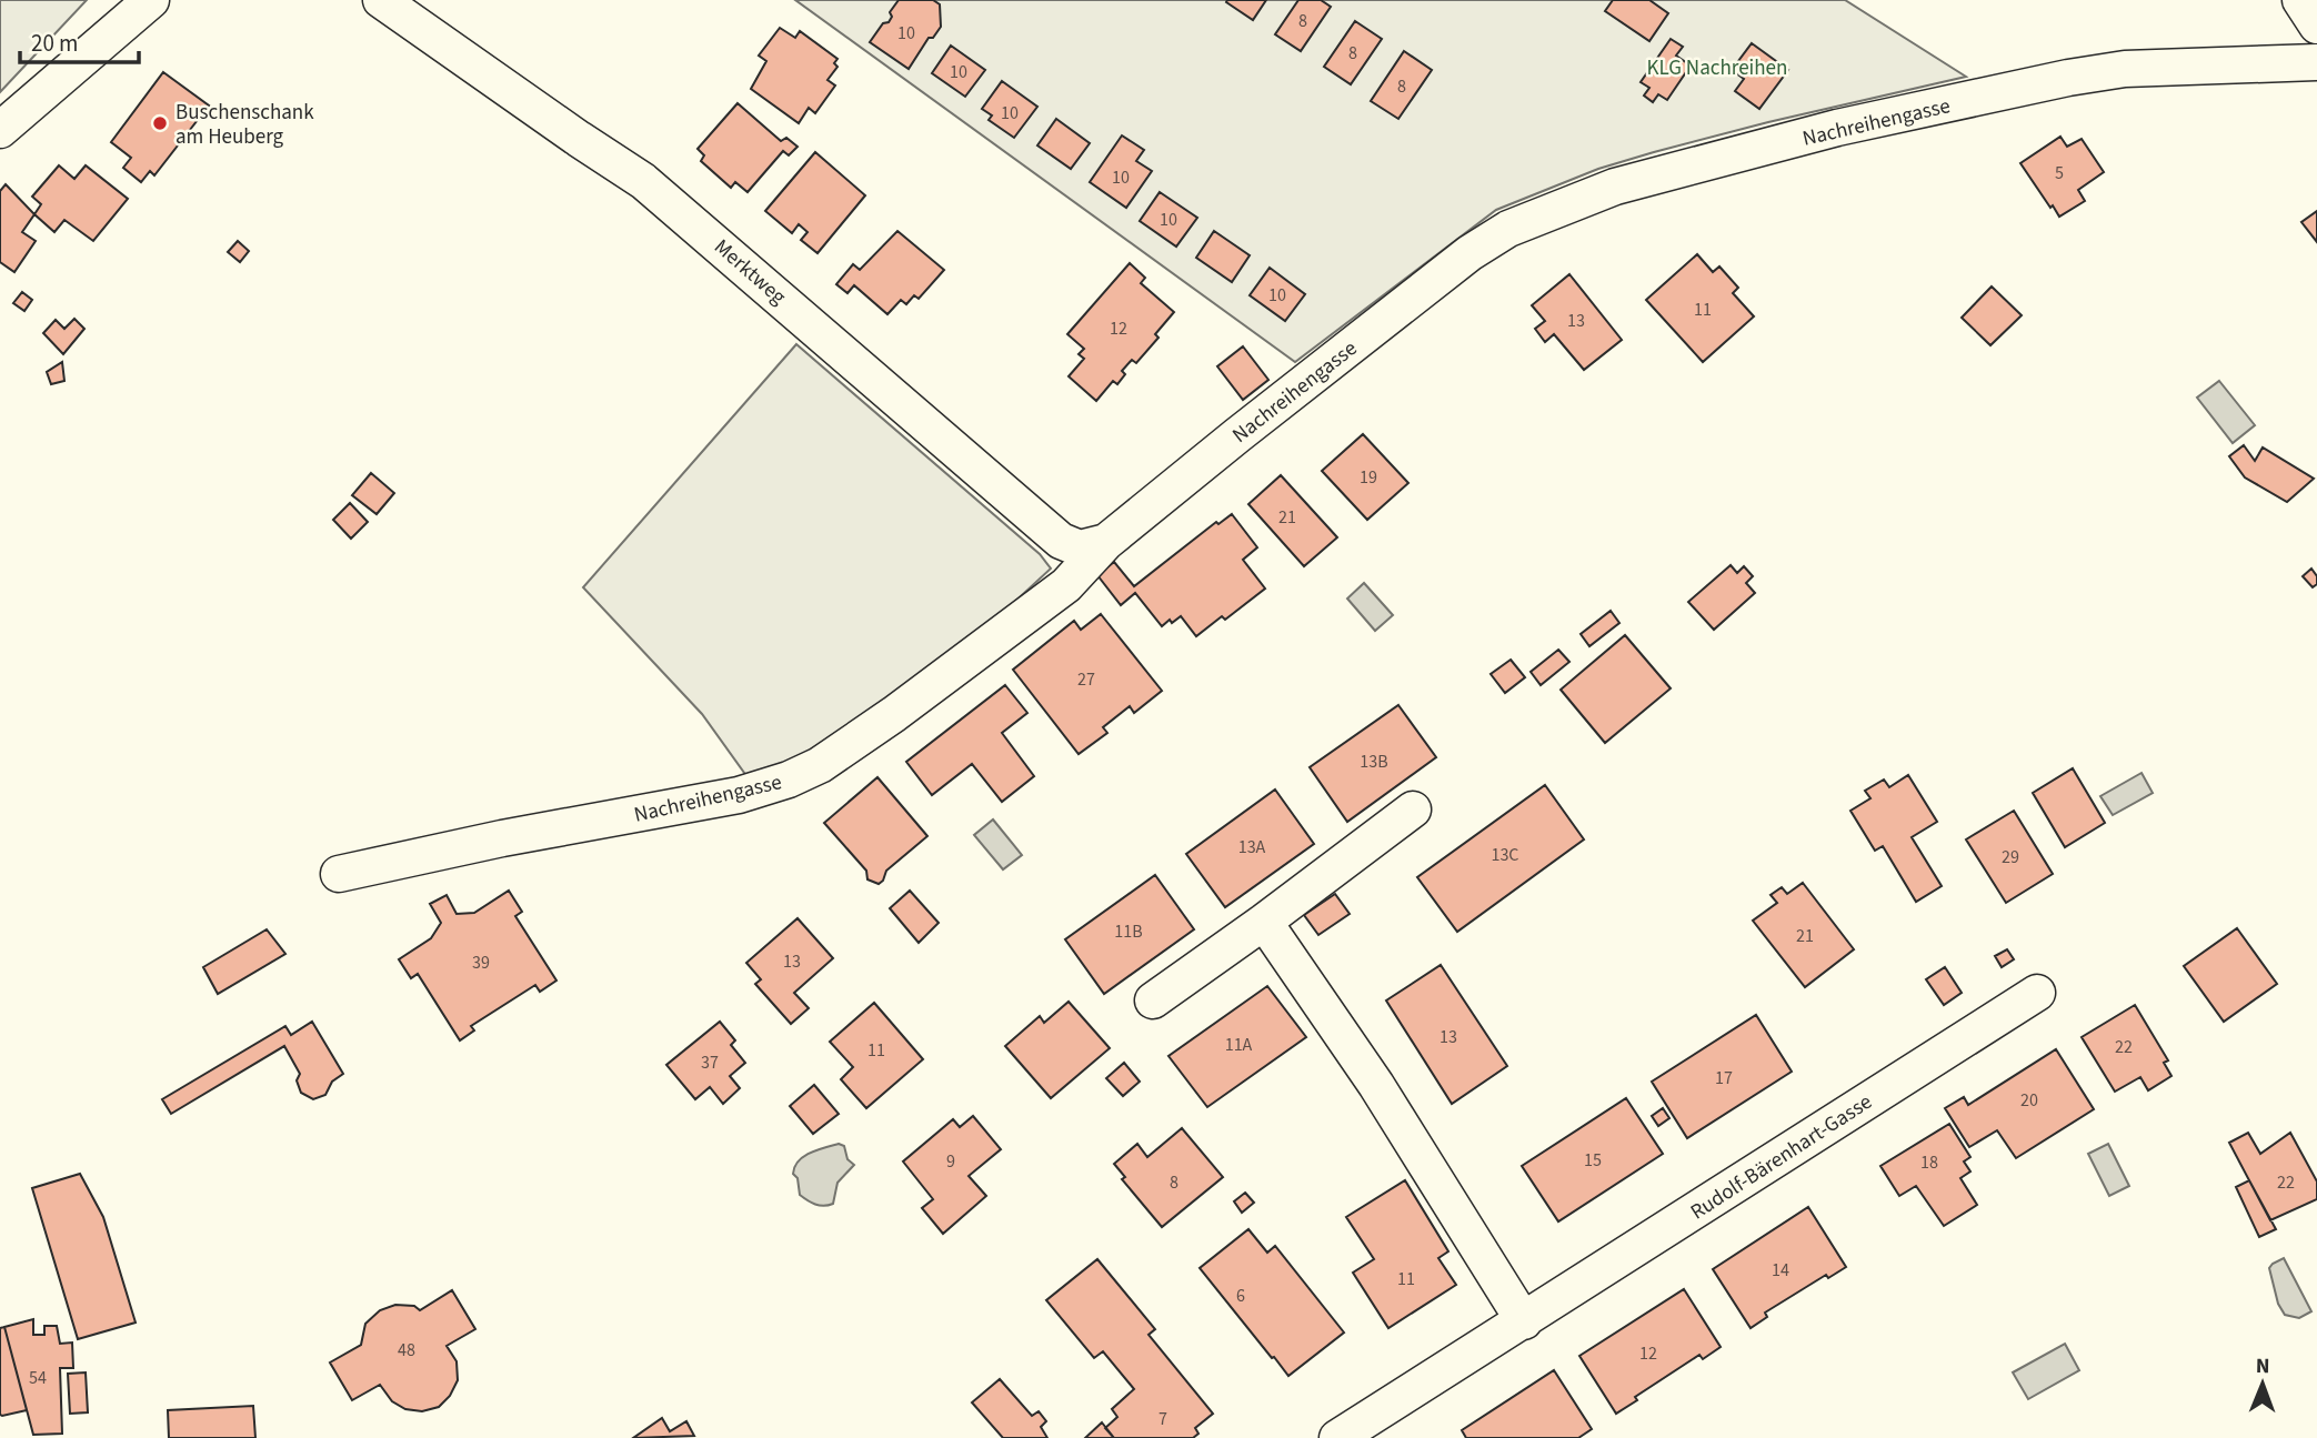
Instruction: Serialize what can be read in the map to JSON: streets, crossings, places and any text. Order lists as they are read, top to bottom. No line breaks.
{"streets":{"street":["Nachreihengasse","Merktweg","Rudolf-Bärenhart-Gasse"]},"crossings":[["Nachreihengasse","Merktweg"]],"parks":["KLG Nachreihen"],"places":["Buschenschank am Heuberg"],"house_numbers":["8","10","8","10","8","10","5","10","10","10","11","13","12","19","21","27","13B","13A","13C","29","11B","21","13","39","13","11A","22","11","37","17","20","15","9","18","8","22","14","11","6","48","12","54","7"],"scale_bar":"20 m","north":"top"}
